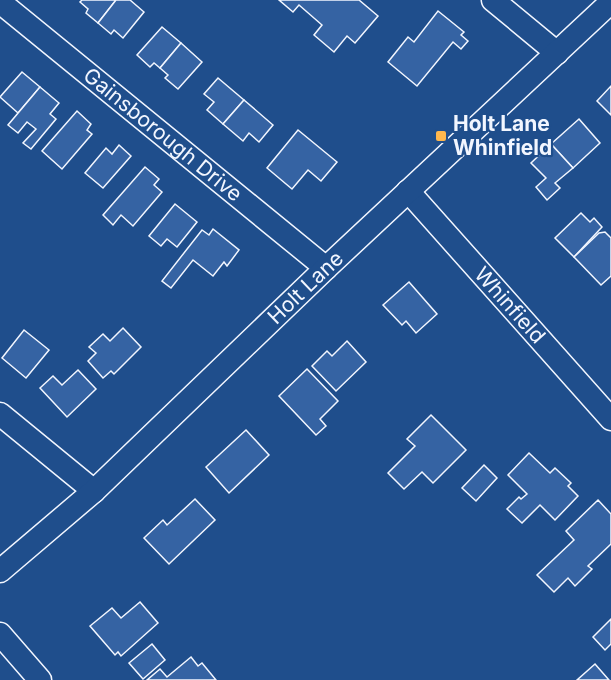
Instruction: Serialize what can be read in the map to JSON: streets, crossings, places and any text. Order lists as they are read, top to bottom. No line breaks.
{"streets":{"street":["Gainsborough Drive","Holt Lane","Whinfield"]},"crossings":[["Gainsborough Drive","Holt Lane"],["Holt Lane","Whinfield"]],"places":{"transit":["Holt Lane Whinfield"]}}
